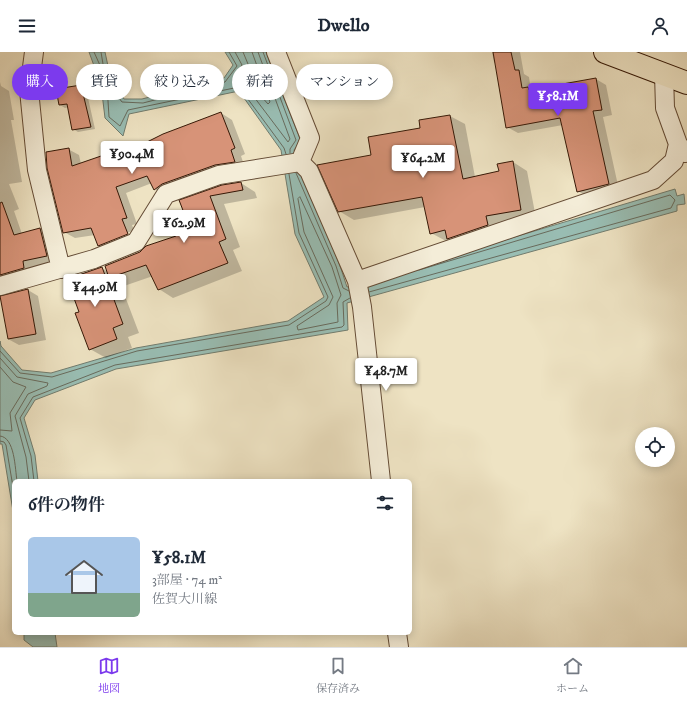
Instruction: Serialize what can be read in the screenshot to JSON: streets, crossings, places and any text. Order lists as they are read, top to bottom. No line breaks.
{"page":{"header":"Dwello","chip":["購入","賃貸","絞り込み","新着","マンション"],"price":["¥58.1M","¥90.4M","¥64.2M","¥62.9M","¥44.9M","¥48.7M"],"heading":"6件の物件","list":[{"name":"¥58.1M","note":"3部屋 · 74 m² · 佐賀大川線"}],"tabs":["地図","保存済み","ホーム"]}}
